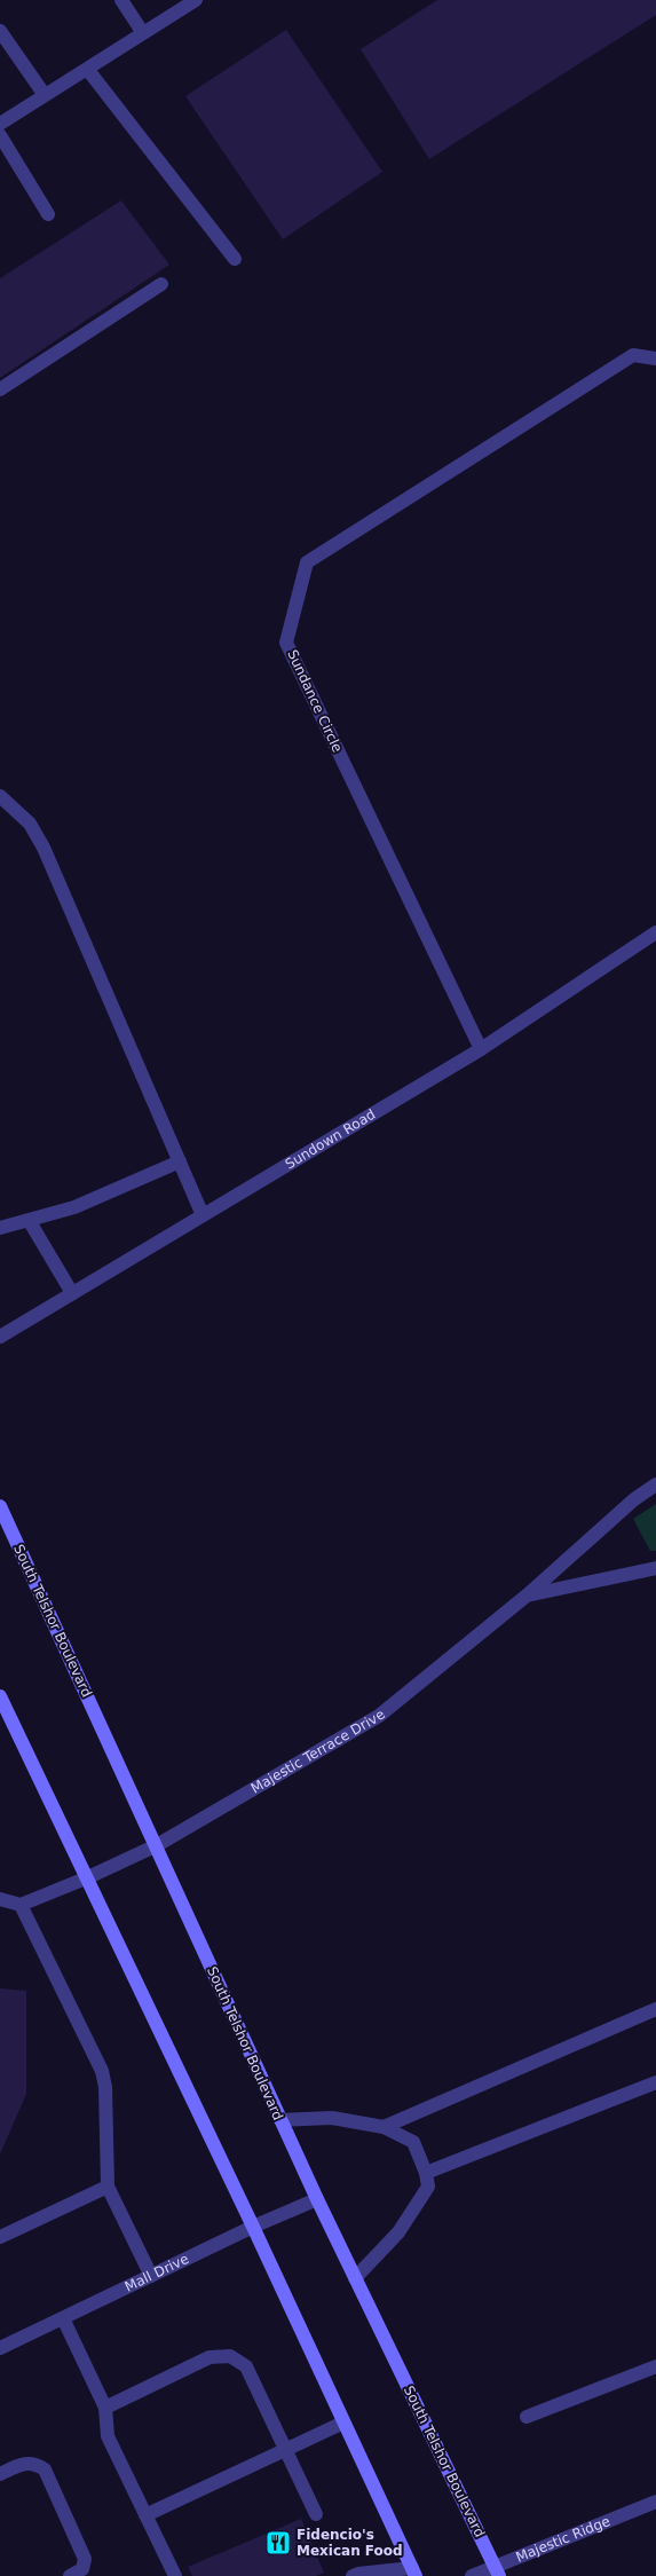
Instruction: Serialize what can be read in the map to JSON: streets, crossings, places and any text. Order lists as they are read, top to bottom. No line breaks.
{"streets":{"main road":["South Telshor Boulevard"],"street":["Sundance Circle","Sundown Road","Majestic Terrace Drive","Mall Drive","Majestic Ridge"]},"crossings":[["Sundance Circle","Sundown Road"],["South Telshor Boulevard","Majestic Terrace Drive"],["South Telshor Boulevard","Mall Drive"],["South Telshor Boulevard","Majestic Ridge"]],"places":{"restaurant":["Fidencio's Mexican Food"]}}
